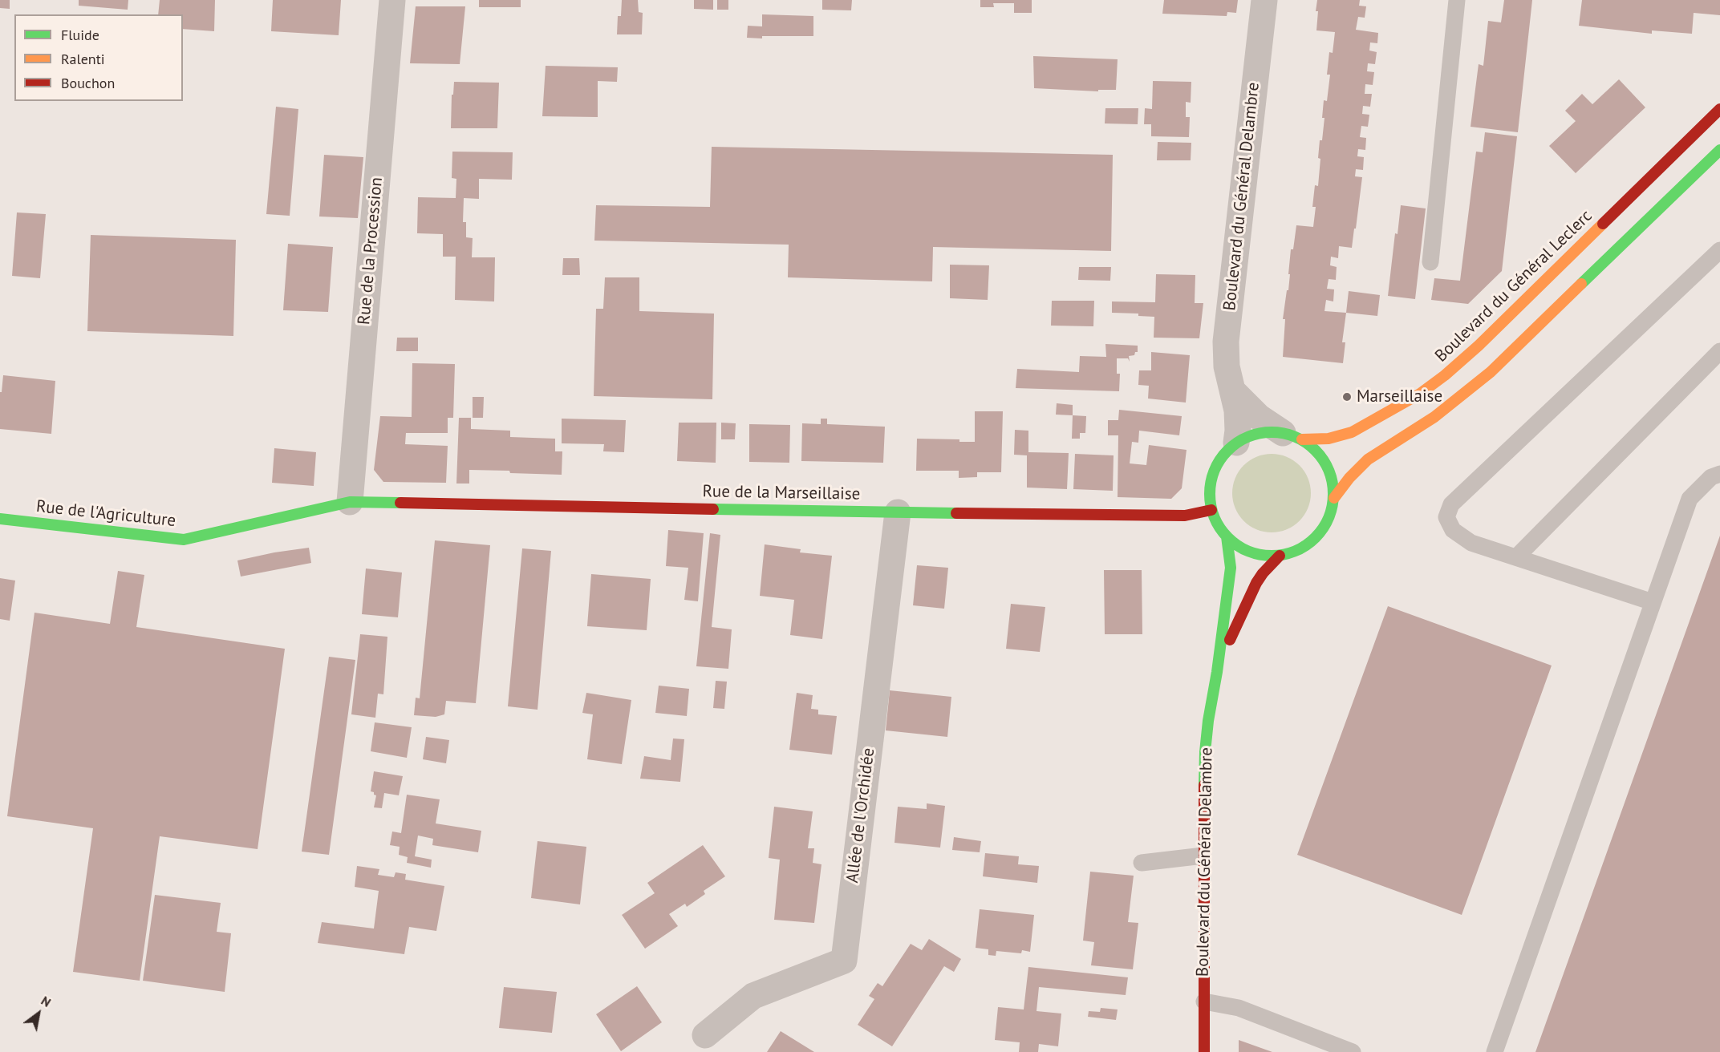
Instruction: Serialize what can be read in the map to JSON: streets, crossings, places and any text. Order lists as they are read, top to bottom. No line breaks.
{"streets":{"street":["Boulevard du Général Delambre","Rue de la Procession","Boulevard du Général Leclerc","Rue de la Marseillaise","Rue de l'Agriculture","Allée de l'Orchidée"]},"crossings":[["Boulevard du Général Delambre","Boulevard du Général Leclerc"],["Boulevard du Général Delambre","Rue de la Marseillaise"],["Rue de la Procession","Rue de la Marseillaise"],["Rue de la Procession","Rue de l'Agriculture"],["Boulevard du Général Leclerc","Rue de la Marseillaise"],["Rue de la Marseillaise","Rue de l'Agriculture"],["Rue de la Marseillaise","Allée de l'Orchidée"]],"places":["Marseillaise"],"legend":["Fluide","Ralenti","Bouchon"],"north":"top right"}
